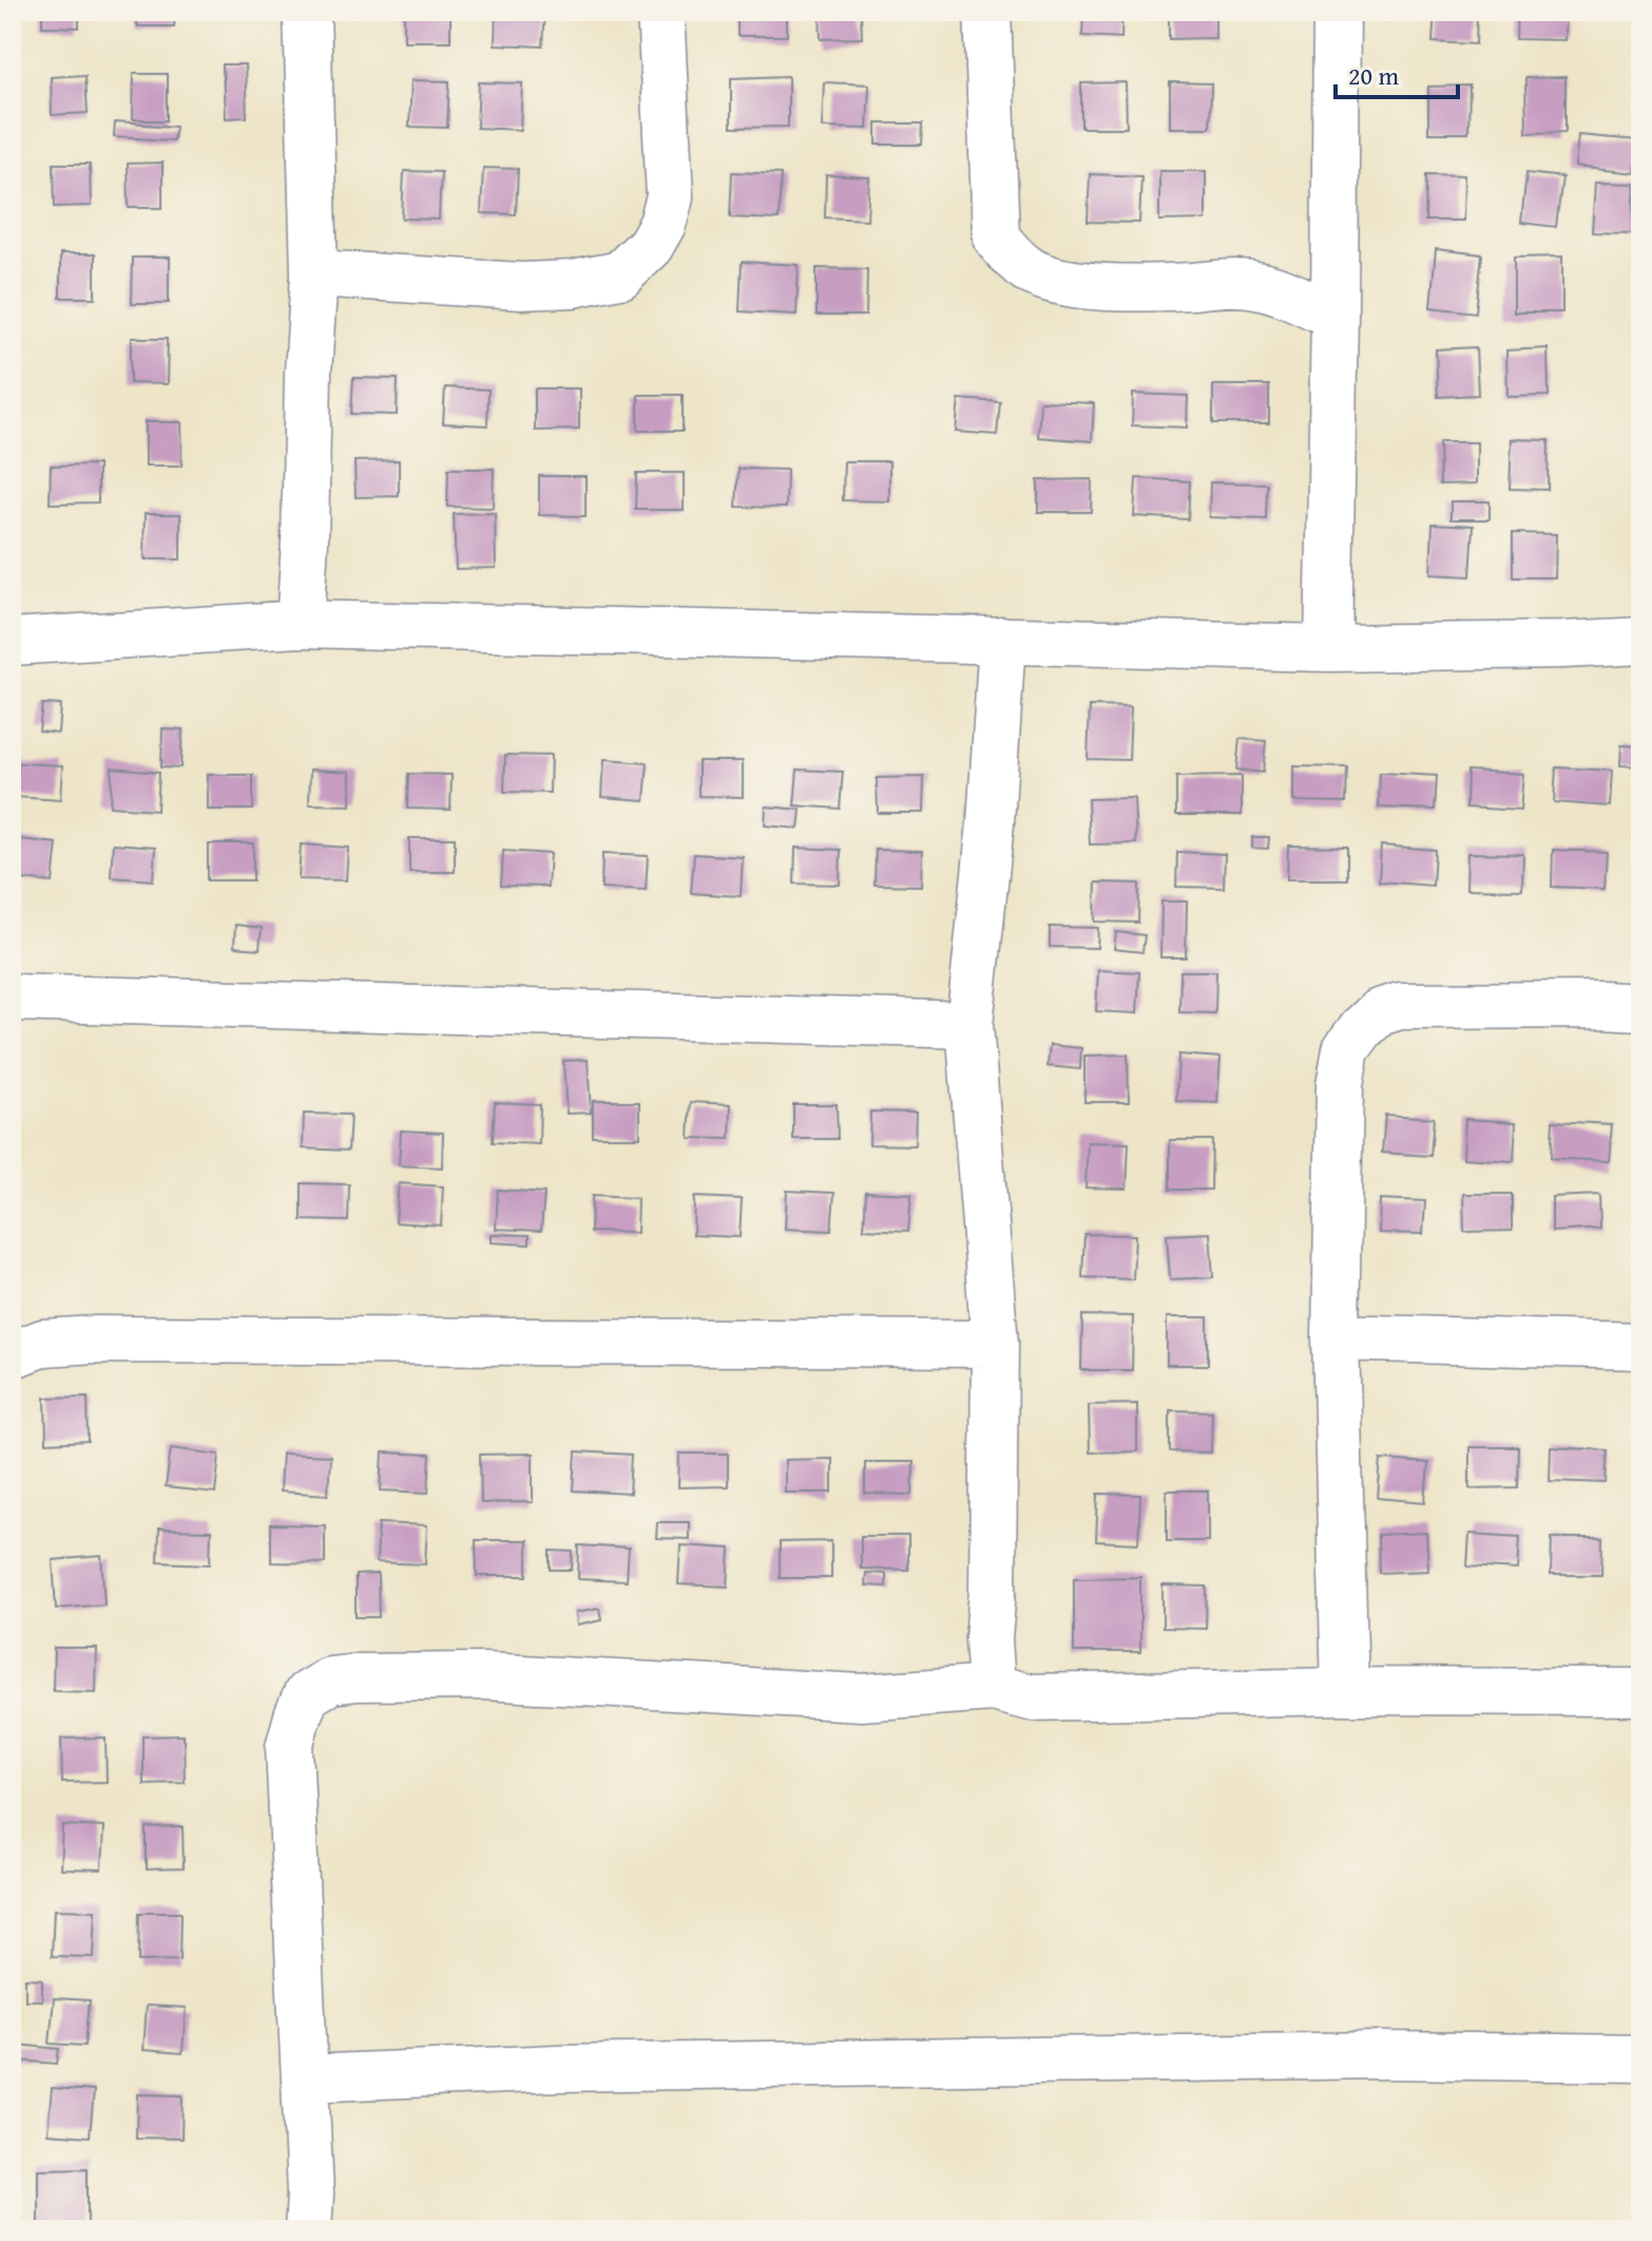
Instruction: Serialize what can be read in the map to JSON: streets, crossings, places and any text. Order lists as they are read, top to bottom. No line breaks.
{"scale_bar":"20 m"}
